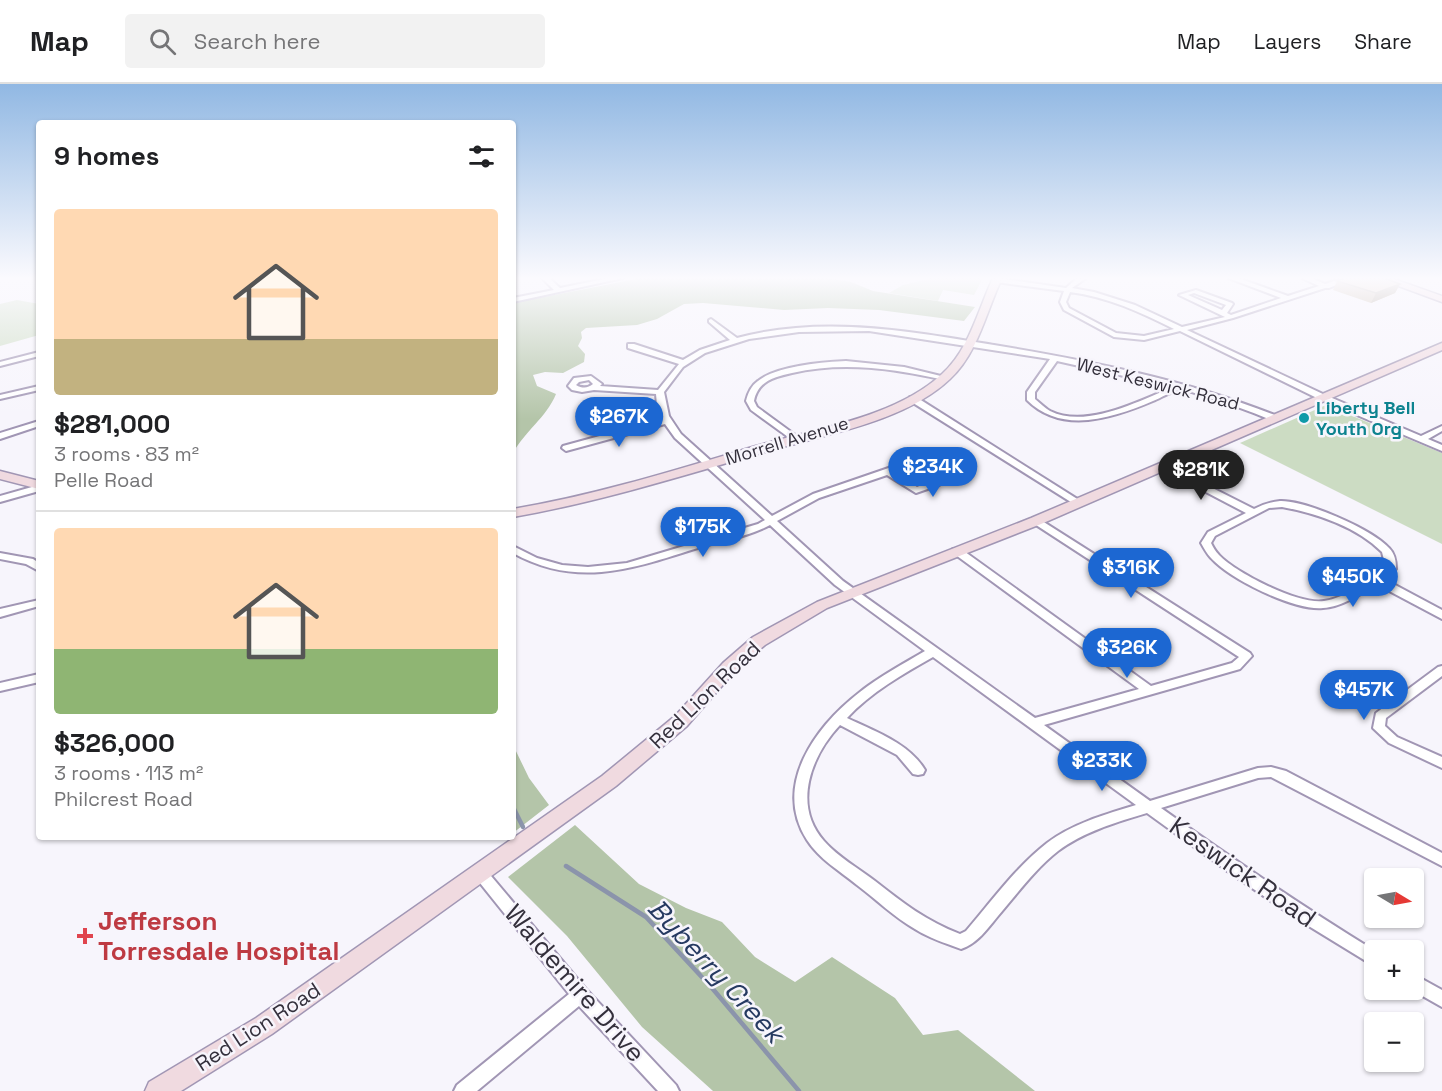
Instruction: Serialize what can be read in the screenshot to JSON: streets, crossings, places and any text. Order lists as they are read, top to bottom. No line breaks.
{"streets":{"street":["West Keswick Road","Morrell Avenue","Red Lion Road","Keswick Road","Waldemire Drive"]},"crossings":[["West Keswick Road","Morrell Avenue"],["West Keswick Road","Red Lion Road"],["Morrell Avenue","Keswick Road"],["Red Lion Road","Keswick Road"],["Red Lion Road","Waldemire Drive"]],"water":["Byberry Creek"],"places":{"other":["Liberty Bell Youth Org"],"health":["Jefferson Torresdale Hospital"]},"north":"right","page":{"header":"Map","search":"Search here","nav":["Map","Layers","Share"],"heading":"9 homes","list":[{"name":"$281,000","note":"3 rooms · 83 m² · Pelle Road"},{"name":"$326,000","note":"3 rooms · 113 m² · Philcrest Road"}],"price":["$267K","$234K","$281K","$175K","$316K","$450K","$326K","$457K","$233K"],"map_buttons":["+","−"]}}
